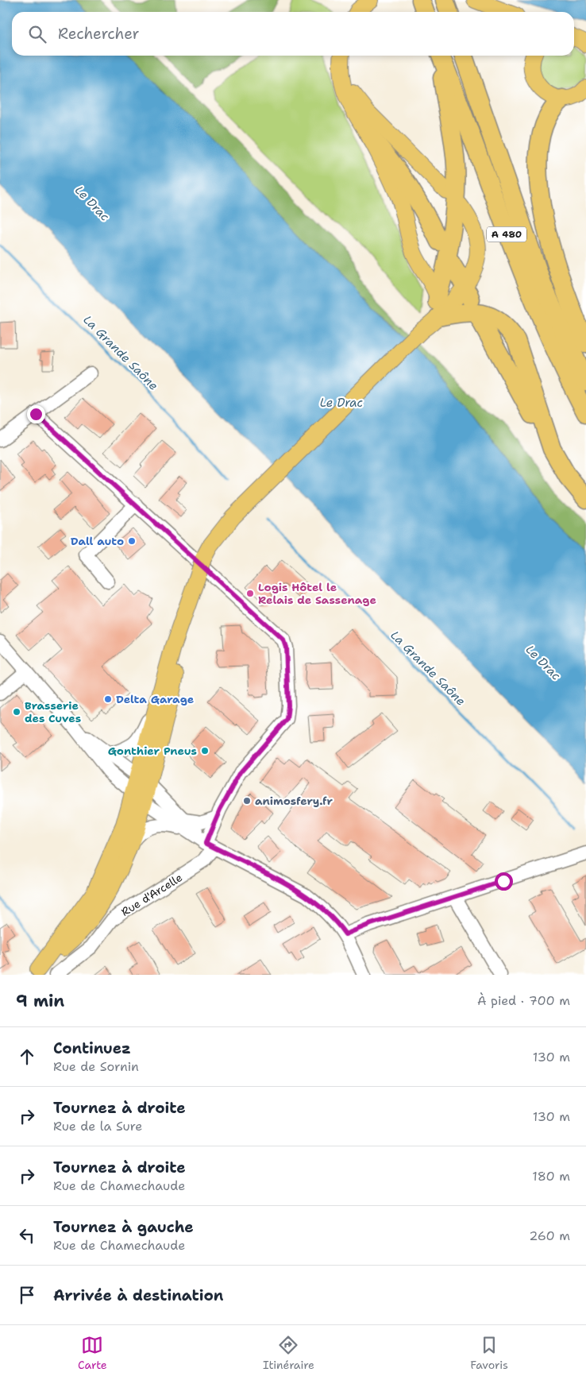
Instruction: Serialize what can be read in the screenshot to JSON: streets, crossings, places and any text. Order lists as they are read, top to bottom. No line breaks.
{"streets":{"highway":["A 480"],"street":["Rue d'Arcelle"]},"water":["Le Drac","La Grande Saône"],"places":["Dall auto","Logis Hôtel le Relais de Sassenage","Delta Garage","Brasserie des Cuves","Gonthier Pneus","animosfery.fr"],"page":{"search":"Rechercher","heading":["9 min","À pied · 700 m"],"list":[["Continuez","Rue de Sornin","130 m"],["Tournez à droite","Rue de la Sure","130 m"],["Tournez à droite","Rue de Chamechaude","180 m"],["Tournez à gauche","Rue de Chamechaude","260 m"],"Arrivée à destination"],"nav":["Carte","Itinéraire","Favoris"]}}
